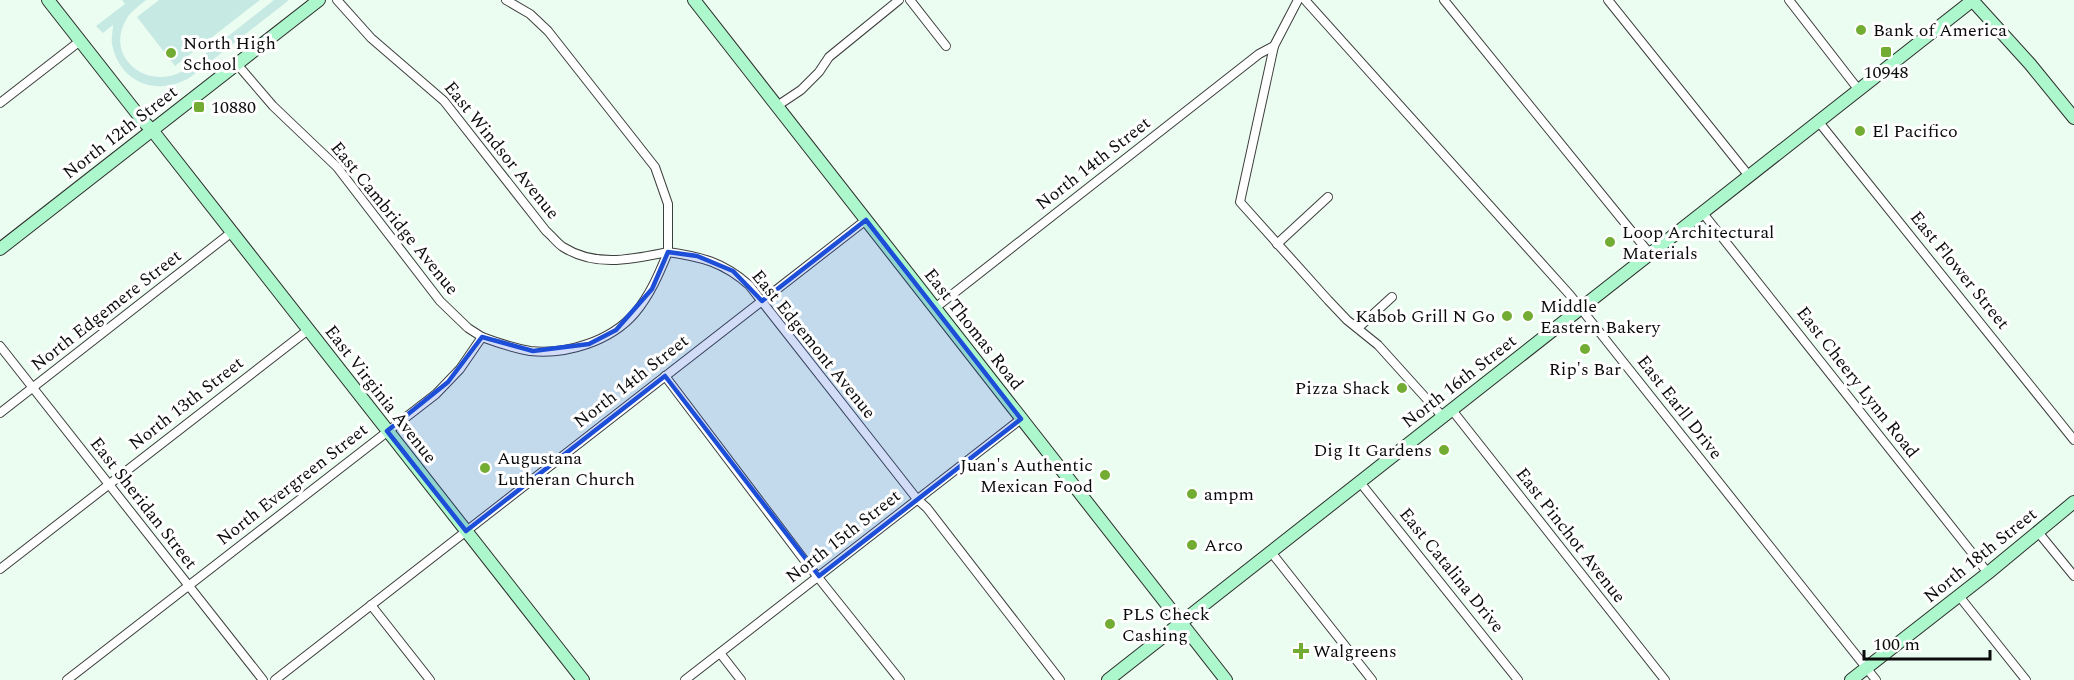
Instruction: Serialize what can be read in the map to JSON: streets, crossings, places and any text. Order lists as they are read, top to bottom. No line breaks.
{"streets":{"main road":["North 12th Street","East Thomas Road","North 16th Street","East Virginia Avenue","North 18th Street"],"street":["East Windsor Avenue","North 14th Street","East Cambridge Avenue","East Flower Street","North Edgemere Street","East Edgemont Avenue","East Cheery Lynn Road","North 13th Street","East Earll Drive","North Evergreen Street","East Sheridan Street","East Pinchot Avenue","North 15th Street","East Catalina Drive"]},"crossings":[["North 12th Street","East Cambridge Avenue"],["North 12th Street","East Virginia Avenue"],["East Windsor Avenue","East Edgemont Avenue"],["North 14th Street","East Thomas Road"],["North 14th Street","East Edgemont Avenue"],["North 14th Street","East Virginia Avenue"],["North 14th Street","East Pinchot Avenue"],["East Cambridge Avenue","North Evergreen Street"],["East Flower Street","North 16th Street"],["North Edgemere Street","East Virginia Avenue"],["North Edgemere Street","East Sheridan Street"],["East Thomas Road","North 16th Street"],["East Thomas Road","North 15th Street"],["East Edgemont Avenue","North 15th Street"],["North 16th Street","East Cheery Lynn Road"],["North 16th Street","East Earll Drive"],["North 16th Street","East Pinchot Avenue"],["North 16th Street","East Catalina Drive"],["East Cheery Lynn Road","North 18th Street"],["East Virginia Avenue","North 13th Street"],["East Virginia Avenue","North Evergreen Street"],["North 13th Street","East Sheridan Street"],["East Earll Drive","North 18th Street"],["North Evergreen Street","East Sheridan Street"]],"places":{"other":["Bank of America","North High School","El Pacifico","Loop Architectural Materials","Kabob Grill N Go","Middle Eastern Bakery","Rip's Bar","Pizza Shack","Dig It Gardens","Augustana Lutheran Church","Juan's Authentic Mexican Food","ampm","Arco","PLS Check Cashing"],"transit":["10948","10880"],"health":["Walgreens"]},"scale_bar":"100 m"}
